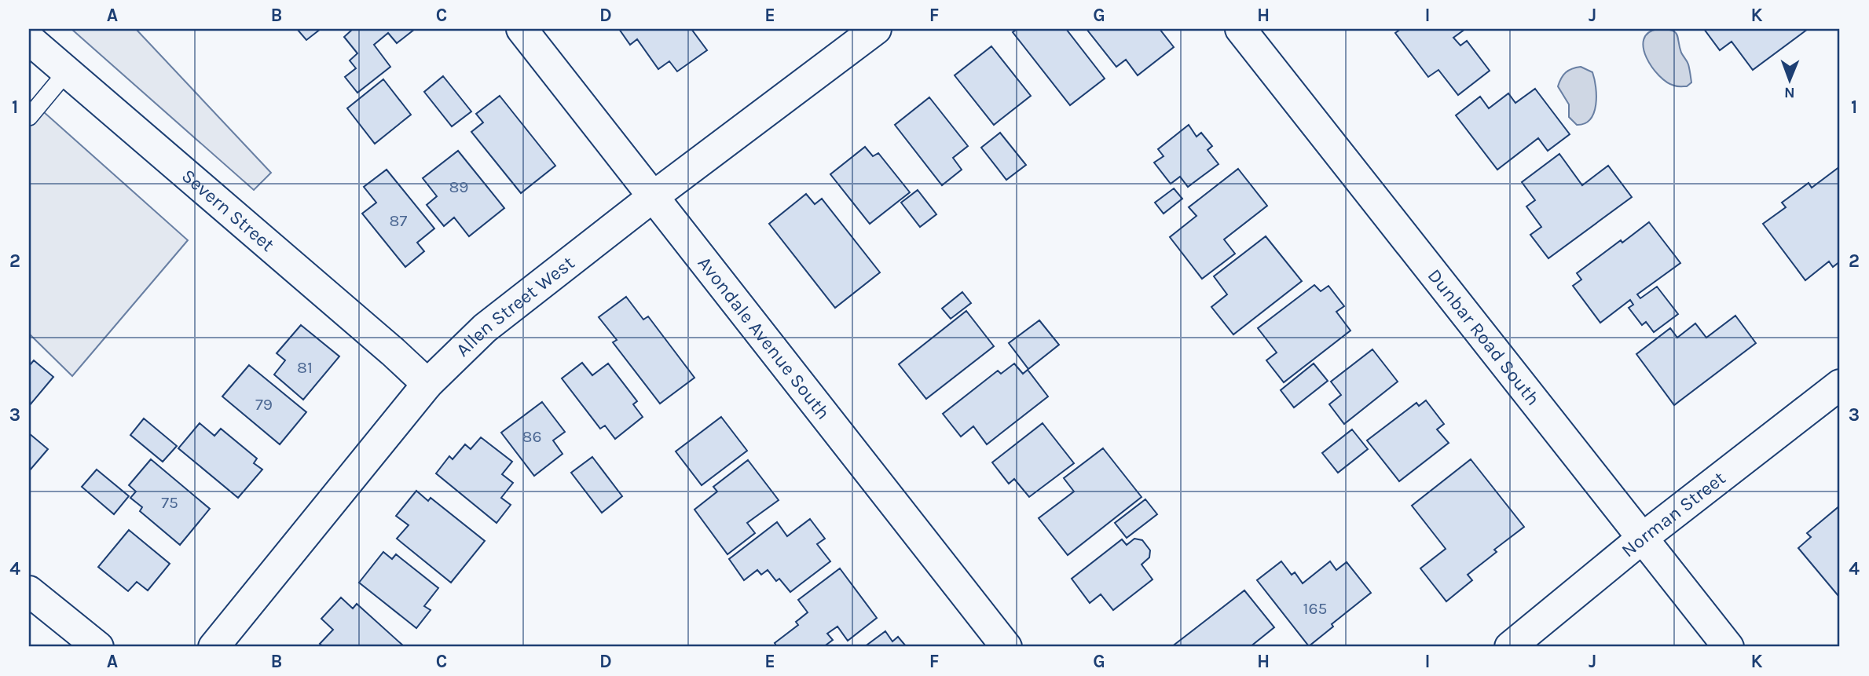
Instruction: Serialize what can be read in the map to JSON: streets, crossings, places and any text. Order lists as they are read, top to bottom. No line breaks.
{"streets":{"street":["Severn Street","Allen Street West","Avondale Avenue South","Dunbar Road South","Norman Street"]},"crossings":[["Severn Street","Allen Street West"],["Allen Street West","Avondale Avenue South"],["Dunbar Road South","Norman Street"]],"house_numbers":["89","87","81","79","86","75","165"],"north":"bottom","grid":{"columns":["A","B","C","D","E","F","G","H","I","J","K"],"rows":["1","2","3","4"]}}
